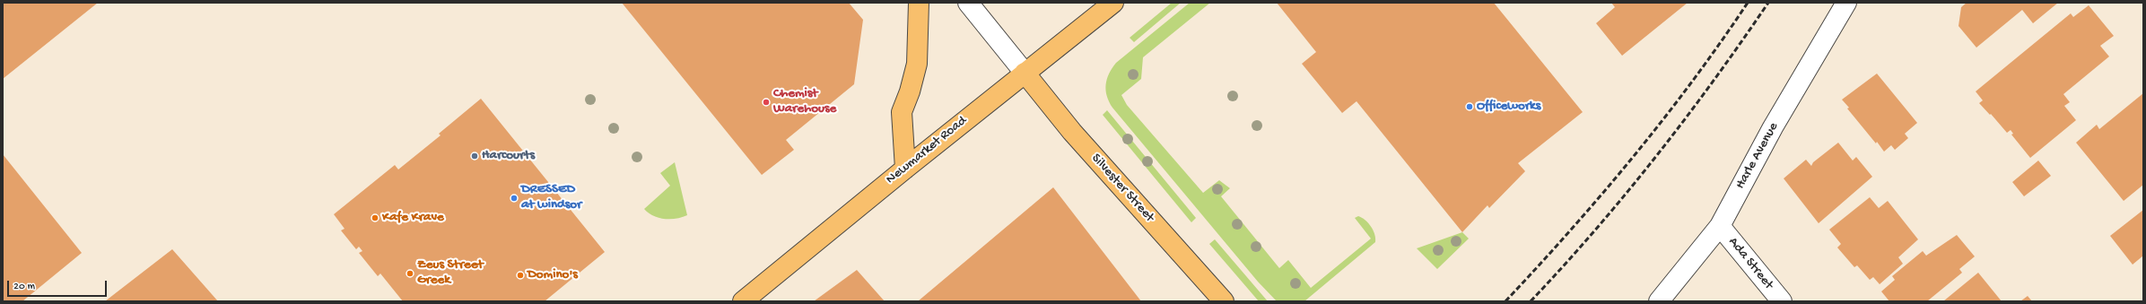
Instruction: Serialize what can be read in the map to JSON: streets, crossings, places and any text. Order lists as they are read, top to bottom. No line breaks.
{"streets":{"main road":["Newmarket Road","Silvester Street"],"street":["Harle Avenue","Ada Street"]},"crossings":[["Newmarket Road","Silvester Street"],["Harle Avenue","Ada Street"]],"places":["Chemist Warehouse","Officeworks","Harcourts","DRESSED at windsor","Kafe Krave","Zeus Street Greek","Domino's"],"scale_bar":"20 m"}
